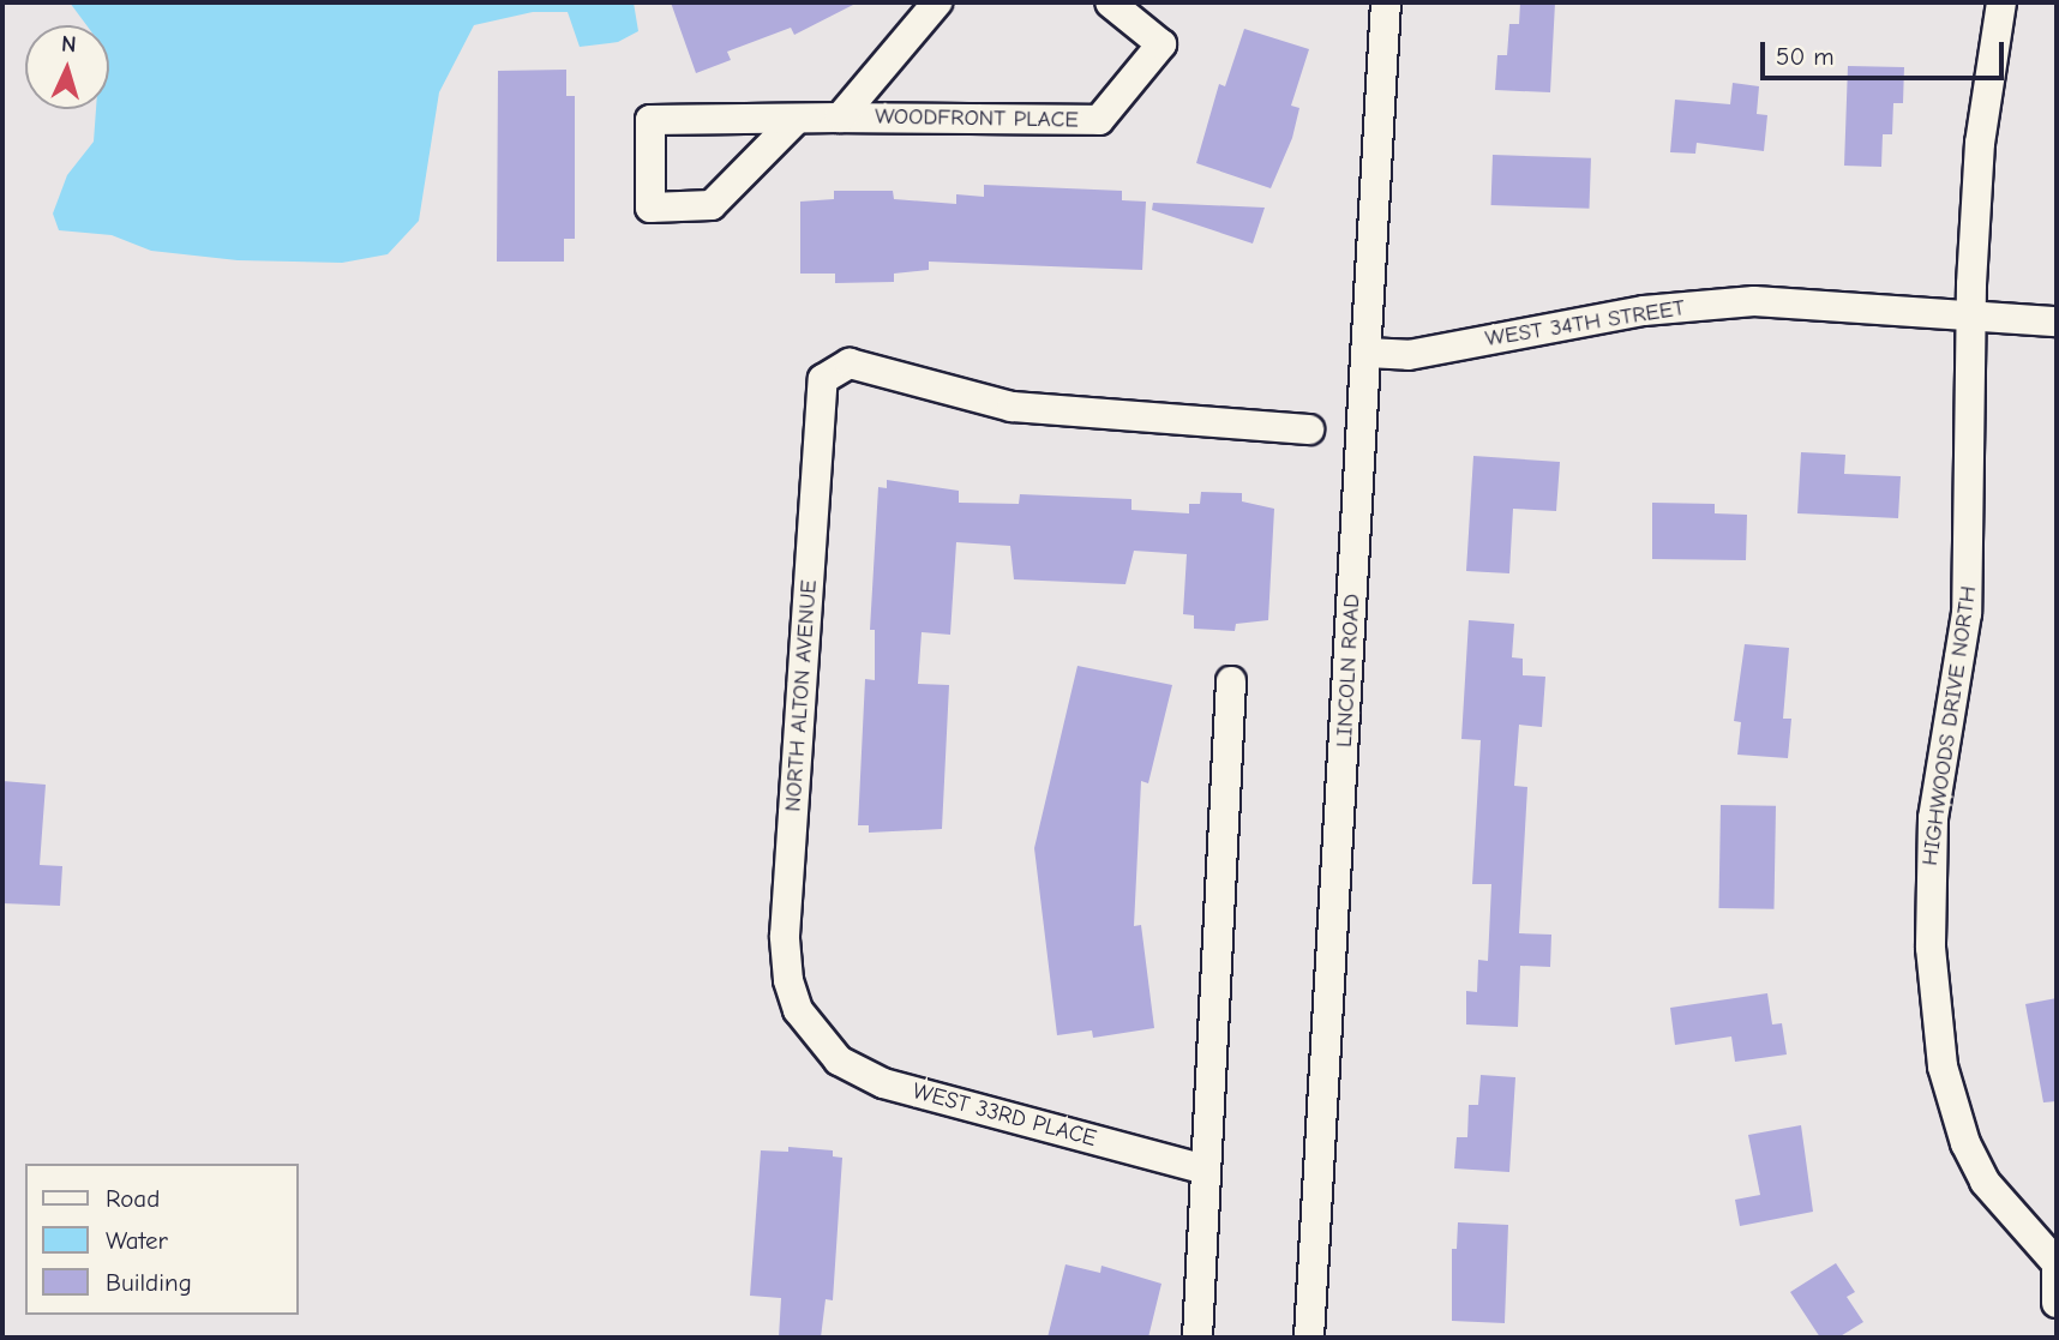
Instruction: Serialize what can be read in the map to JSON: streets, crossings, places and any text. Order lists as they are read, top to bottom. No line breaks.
{"streets":{"street":["WOODFRONT PLACE","WEST 34TH STREET","LINCOLN ROAD","NORTH ALTON AVENUE","HIGHWOODS DRIVE NORTH","WEST 33RD PLACE"]},"crossings":[["WEST 34TH STREET","LINCOLN ROAD"],["WEST 34TH STREET","HIGHWOODS DRIVE NORTH"],["NORTH ALTON AVENUE","WEST 33RD PLACE"]],"legend":["Road","Water","Building"],"scale_bar":"50 m","north":"top"}
